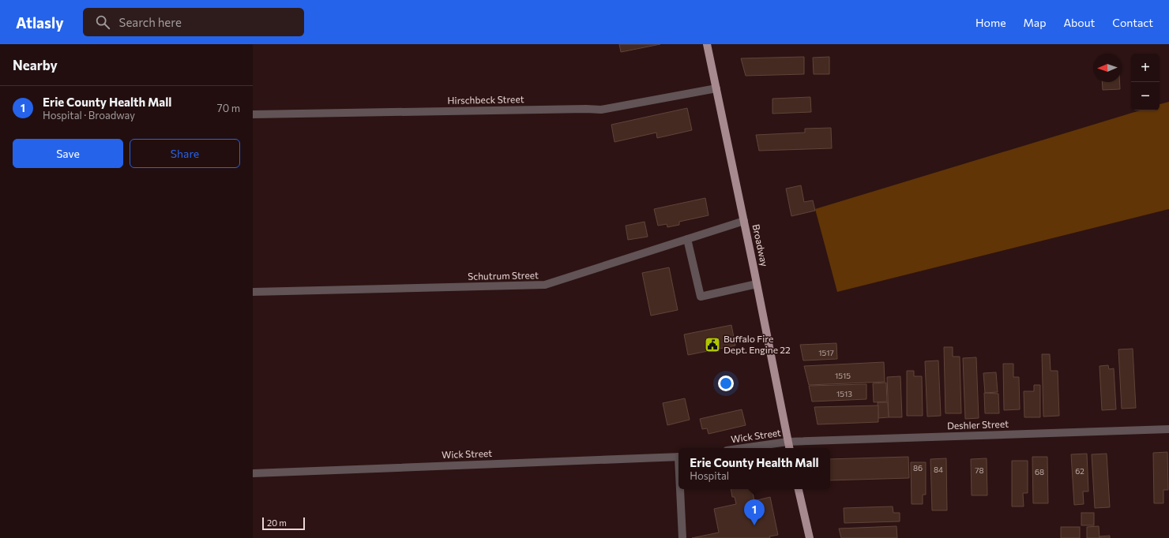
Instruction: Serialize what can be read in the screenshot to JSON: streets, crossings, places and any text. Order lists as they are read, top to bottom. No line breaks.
{"streets":{"main road":["Broadway"],"street":["Hirschbeck Street","Schutrum Street","Deshler Street","Wick Street"]},"crossings":[["Hirschbeck Street","Broadway"],["Broadway","Schutrum Street"],["Broadway","Deshler Street"],["Broadway","Wick Street"],["Deshler Street","Wick Street"]],"places":{"public building":["Buffalo Fire Dept. Engine 22"]},"house_numbers":["1517","1515","1513","86","84","78","62","68"],"scale_bar":"20 m","north":"left","page":{"header":"Atlasly","search":"Search here","nav":["Home","Map","About","Contact"],"heading":"Nearby","map_buttons":["+","−"],"list":[{"mark":"1","name":"Erie County Health Mall","note":"Hospital · Broadway","value":"70 m"}],"buttons":["Save","Share"],"popup":["Erie County Health Mall","Hospital"],"pins":"1","scale":"20 m"}}
